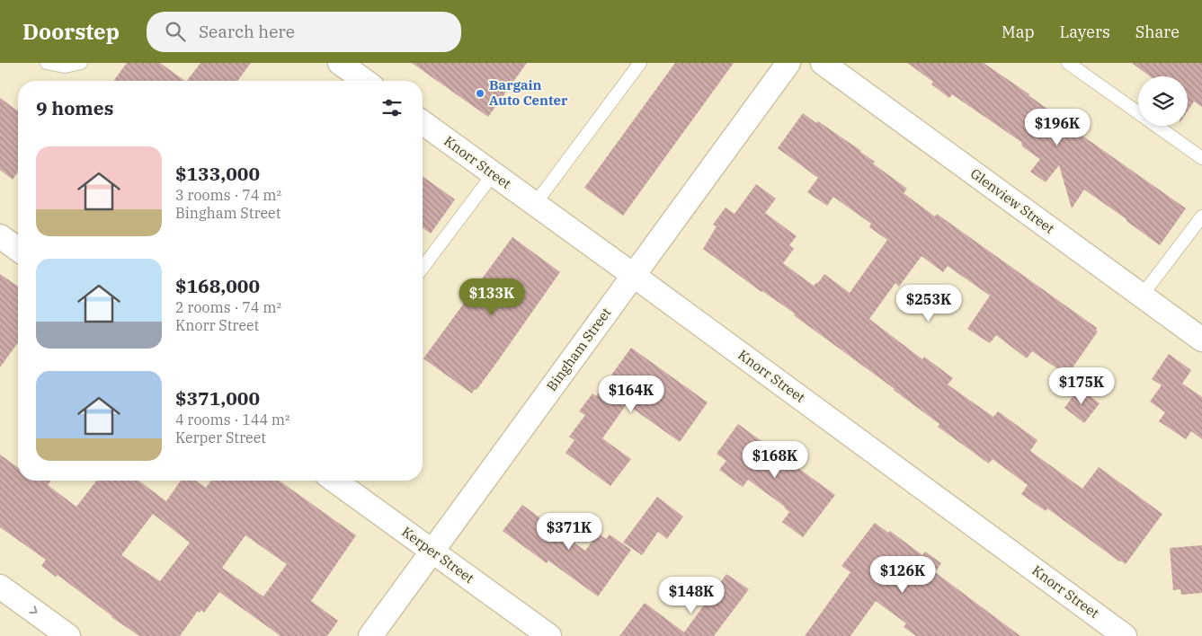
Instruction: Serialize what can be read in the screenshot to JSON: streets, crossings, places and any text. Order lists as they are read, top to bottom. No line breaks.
{"streets":{"street":["Knorr Street","Glenview Street","Bingham Street","Kerper Street"]},"crossings":[["Knorr Street","Bingham Street"],["Bingham Street","Kerper Street"]],"places":["Bargain Auto Center"],"page":{"header":"Doorstep","search":"Search here","nav":["Map","Layers","Share"],"heading":"9 homes","price":["$196K","$133K","$253K","$175K","$164K","$168K","$371K","$126K","$148K"],"list":[{"name":"$133,000","note":"3 rooms · 74 m² · Bingham Street"},{"name":"$168,000","note":"2 rooms · 74 m² · Knorr Street"},{"name":"$371,000","note":"4 rooms · 144 m² · Kerper Street"}]}}
